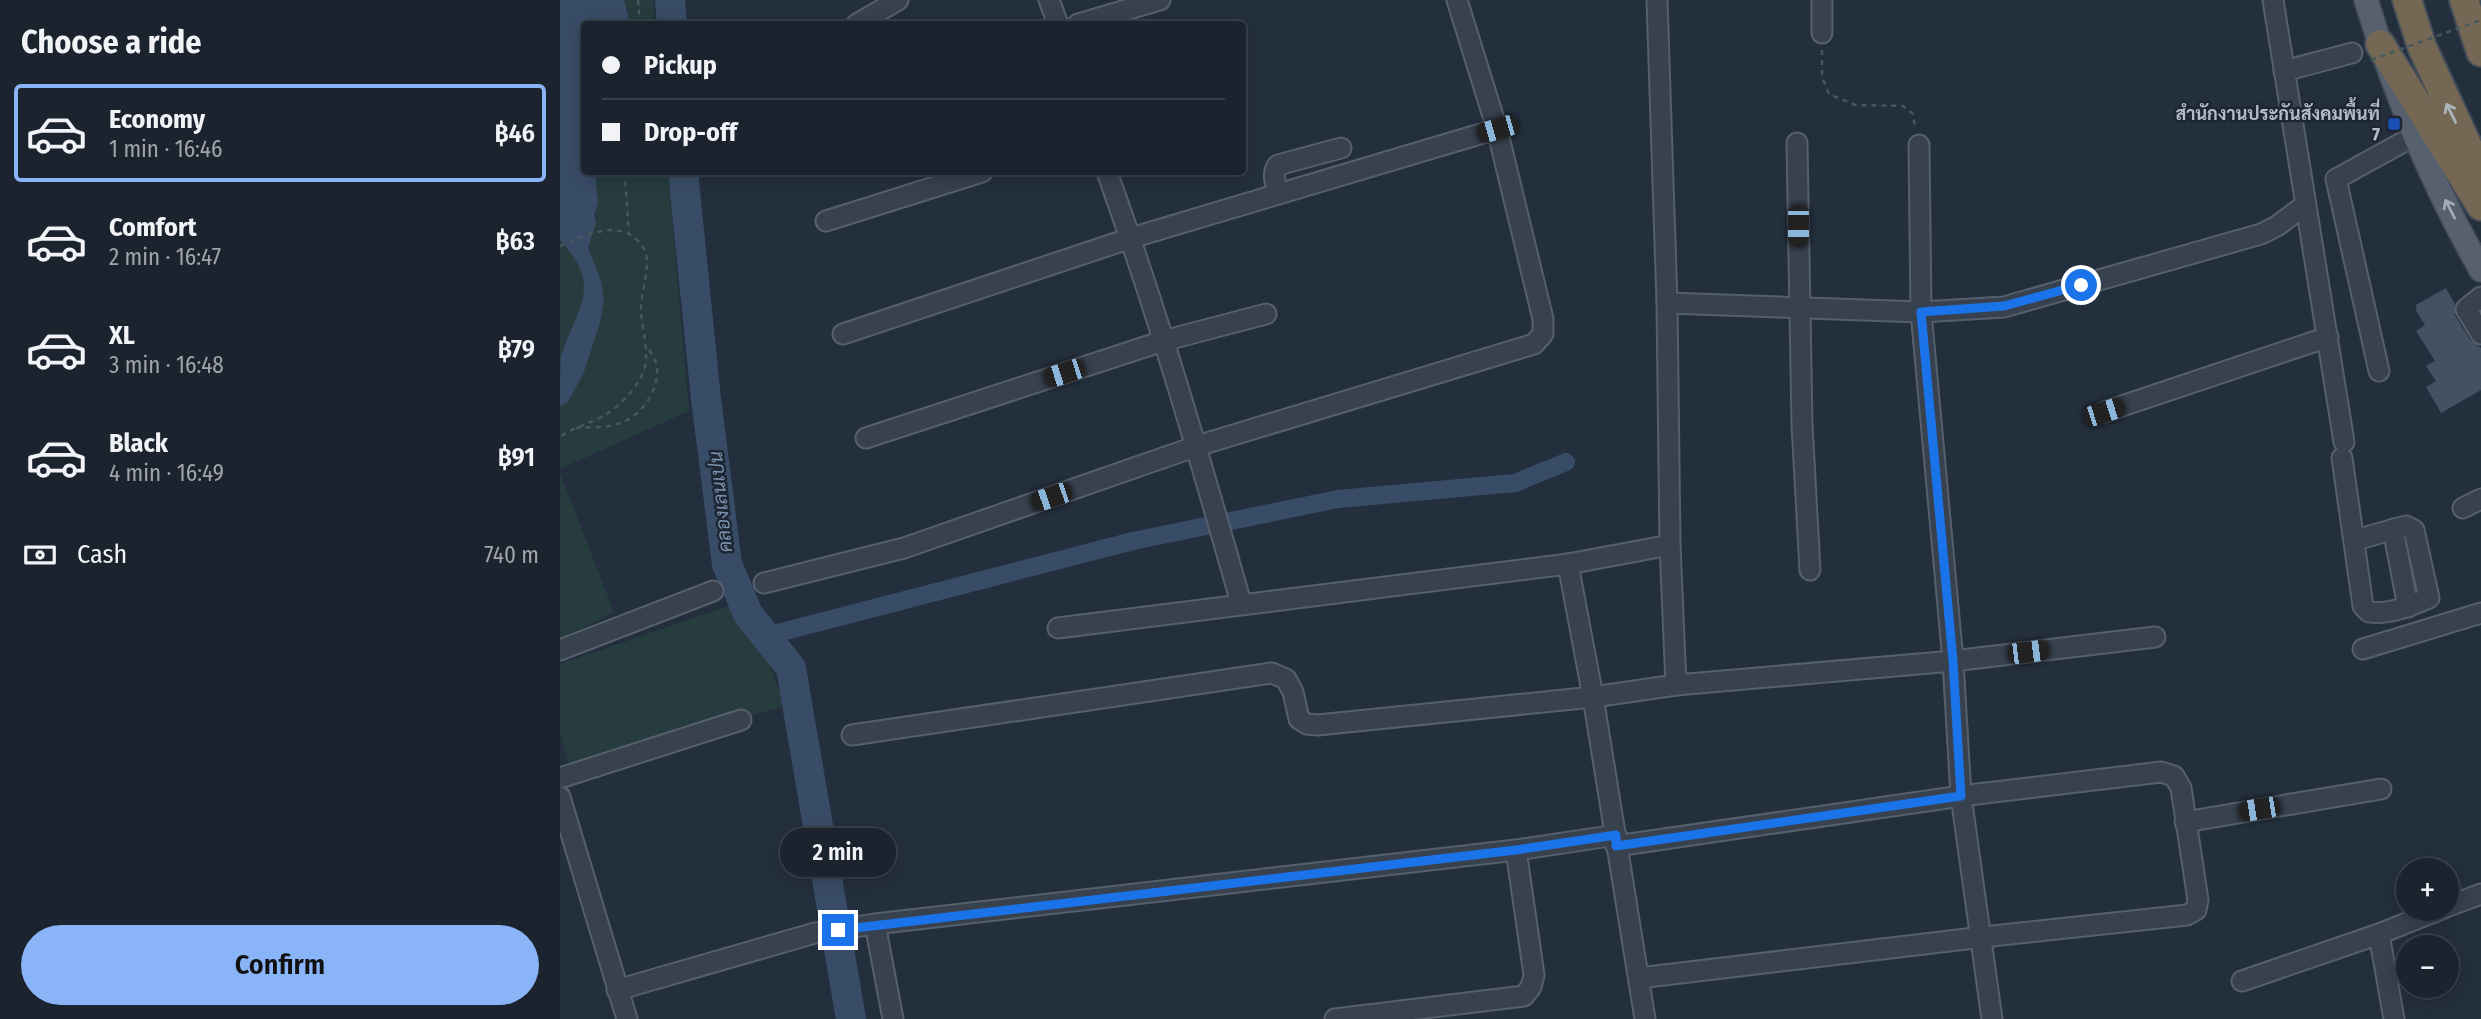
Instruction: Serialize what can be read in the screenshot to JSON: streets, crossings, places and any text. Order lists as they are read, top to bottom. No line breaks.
{"water":["คลองเลนเปน"],"places":{"transit":["สำนักงานประกันสังคมพื้นที่ 7"]},"page":{"heading":"Choose a ride","banner":["Pickup","Drop-off"],"list":[{"name":"Economy","note":"1 min · 16:46","value":"฿46"},{"name":"Comfort","note":"2 min · 16:47","value":"฿63"},{"name":"XL","note":"3 min · 16:48","value":"฿79"},{"name":"Black","note":"4 min · 16:49","value":"฿91"}],"pay":["Cash","740 m"],"bubble":"2 min","map_buttons":["+","−"],"buttons":"Confirm"}}
